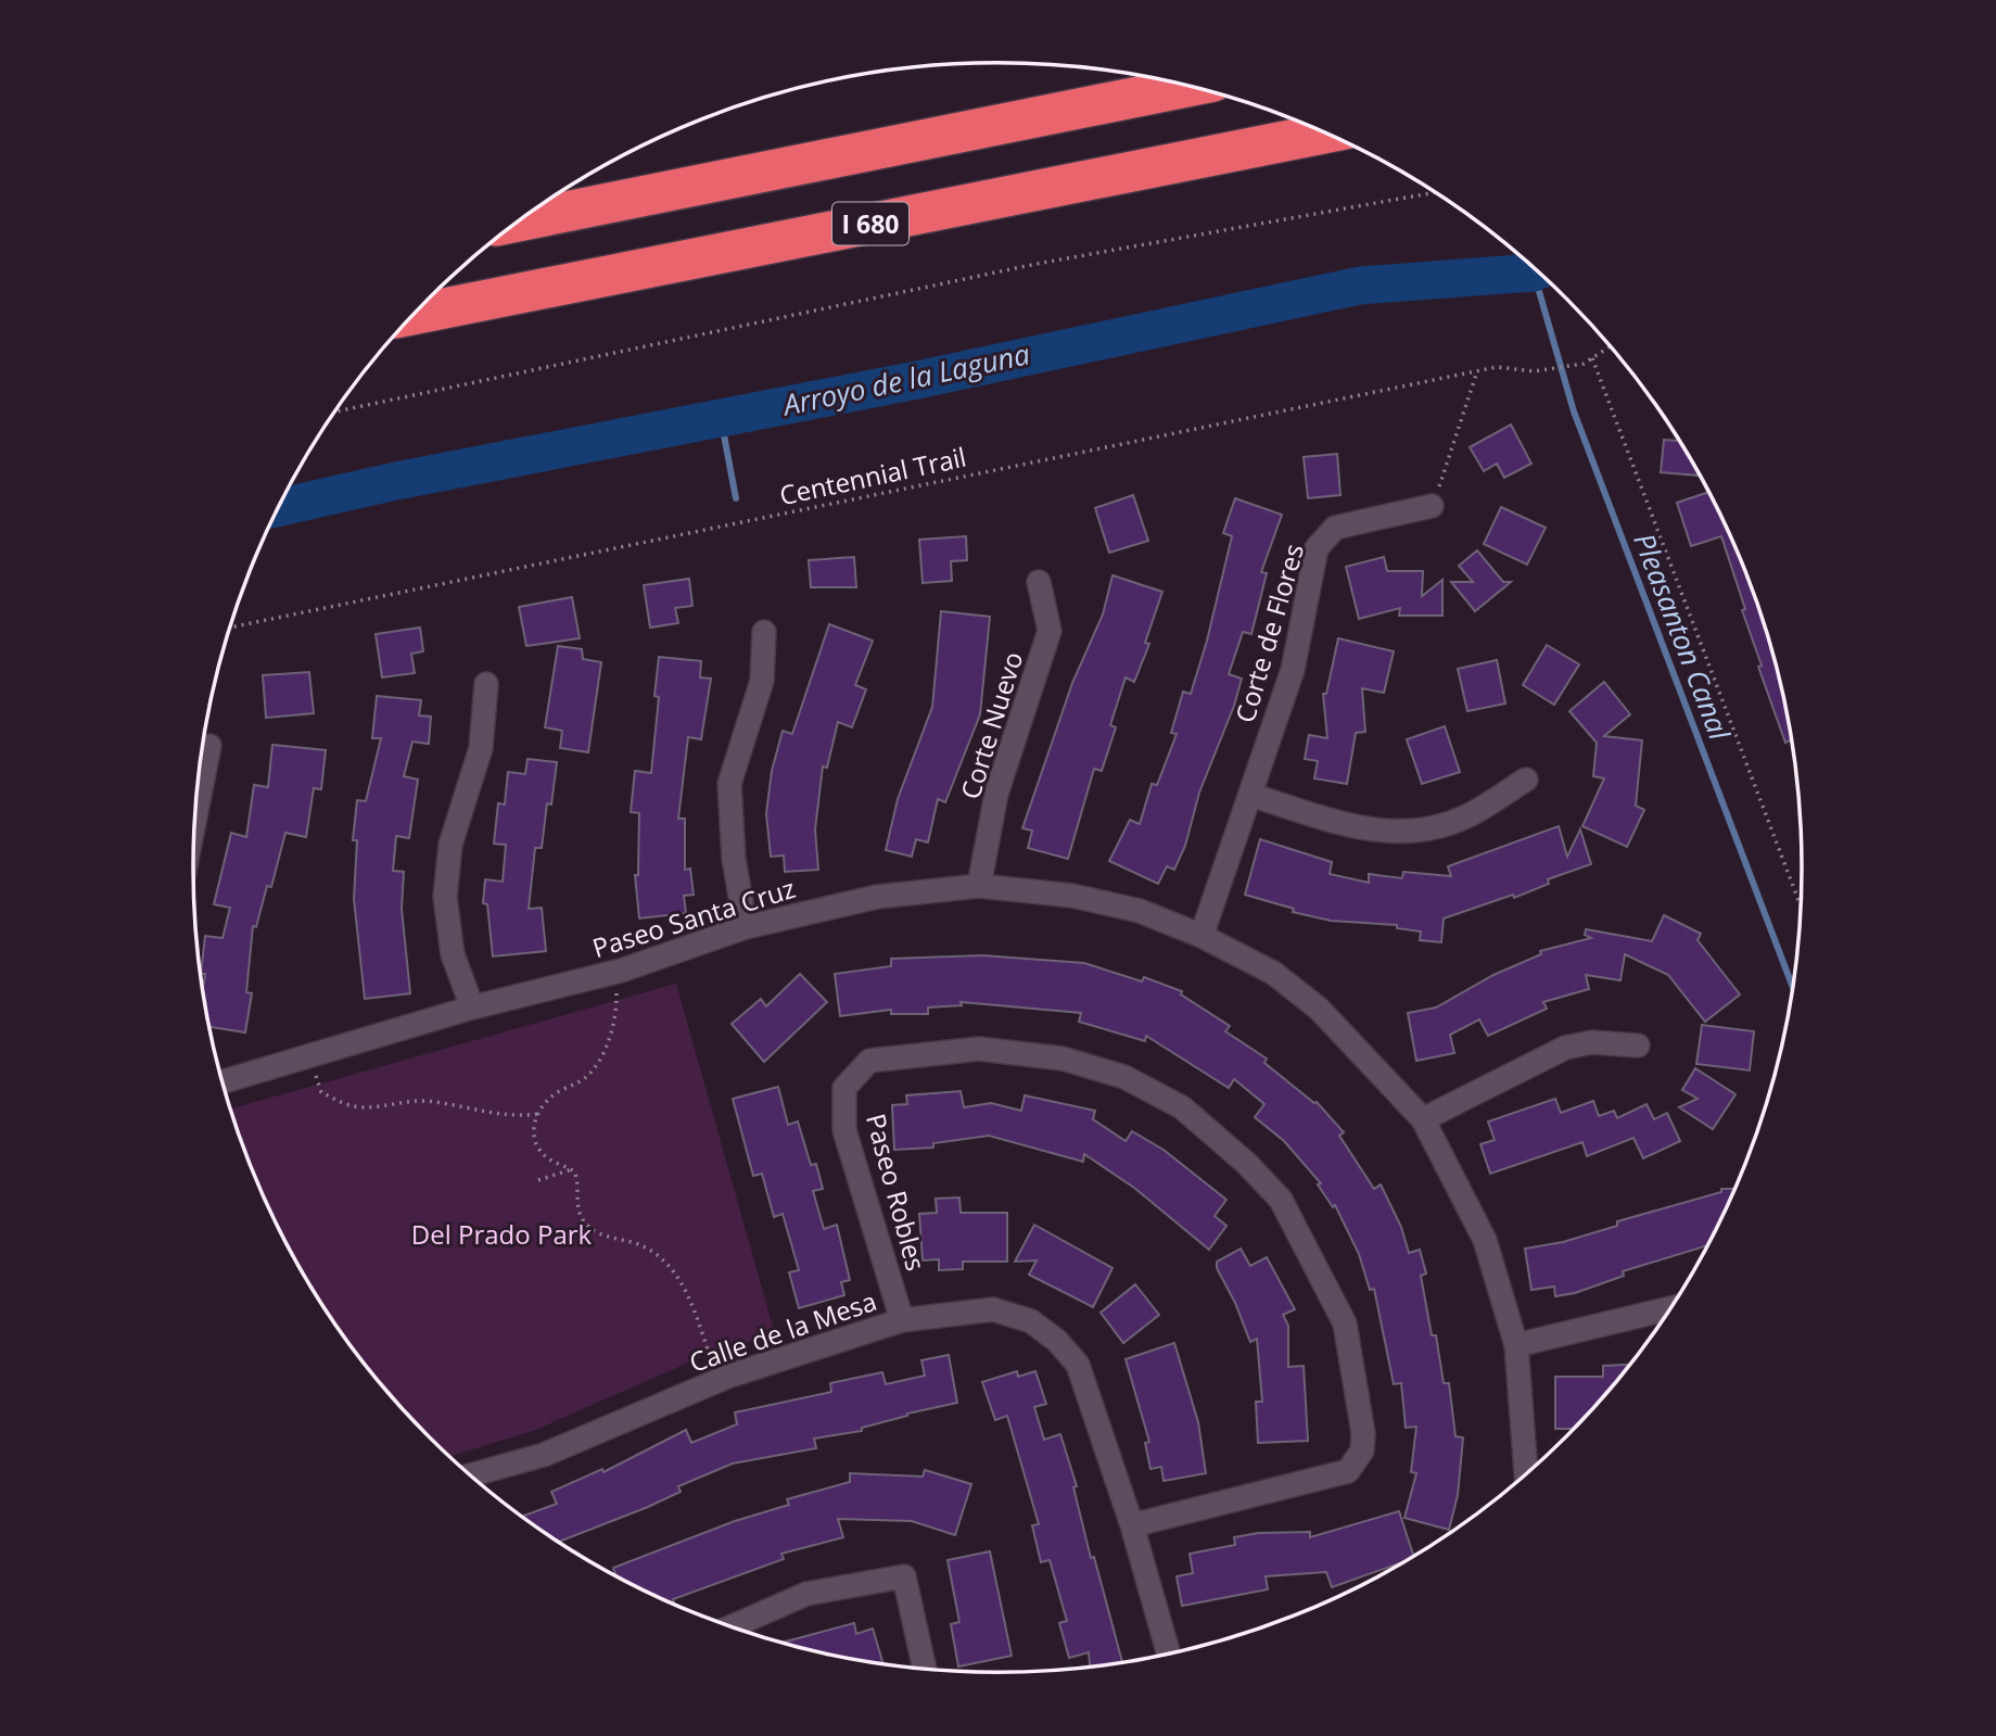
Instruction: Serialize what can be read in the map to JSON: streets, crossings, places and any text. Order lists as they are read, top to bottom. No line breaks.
{"streets":{"highway":["I 680"],"street":["Corte de Flores","Corte Nuevo","Paseo Santa Cruz","Paseo Robles","Calle de la Mesa"],"path":["Centennial Trail"]},"crossings":[["Corte de Flores","Paseo Santa Cruz"],["Corte Nuevo","Paseo Santa Cruz"],["Paseo Robles","Calle de la Mesa"]],"water":["Arroyo de la Laguna","Pleasanton Canal"],"parks":["Del Prado Park"]}
